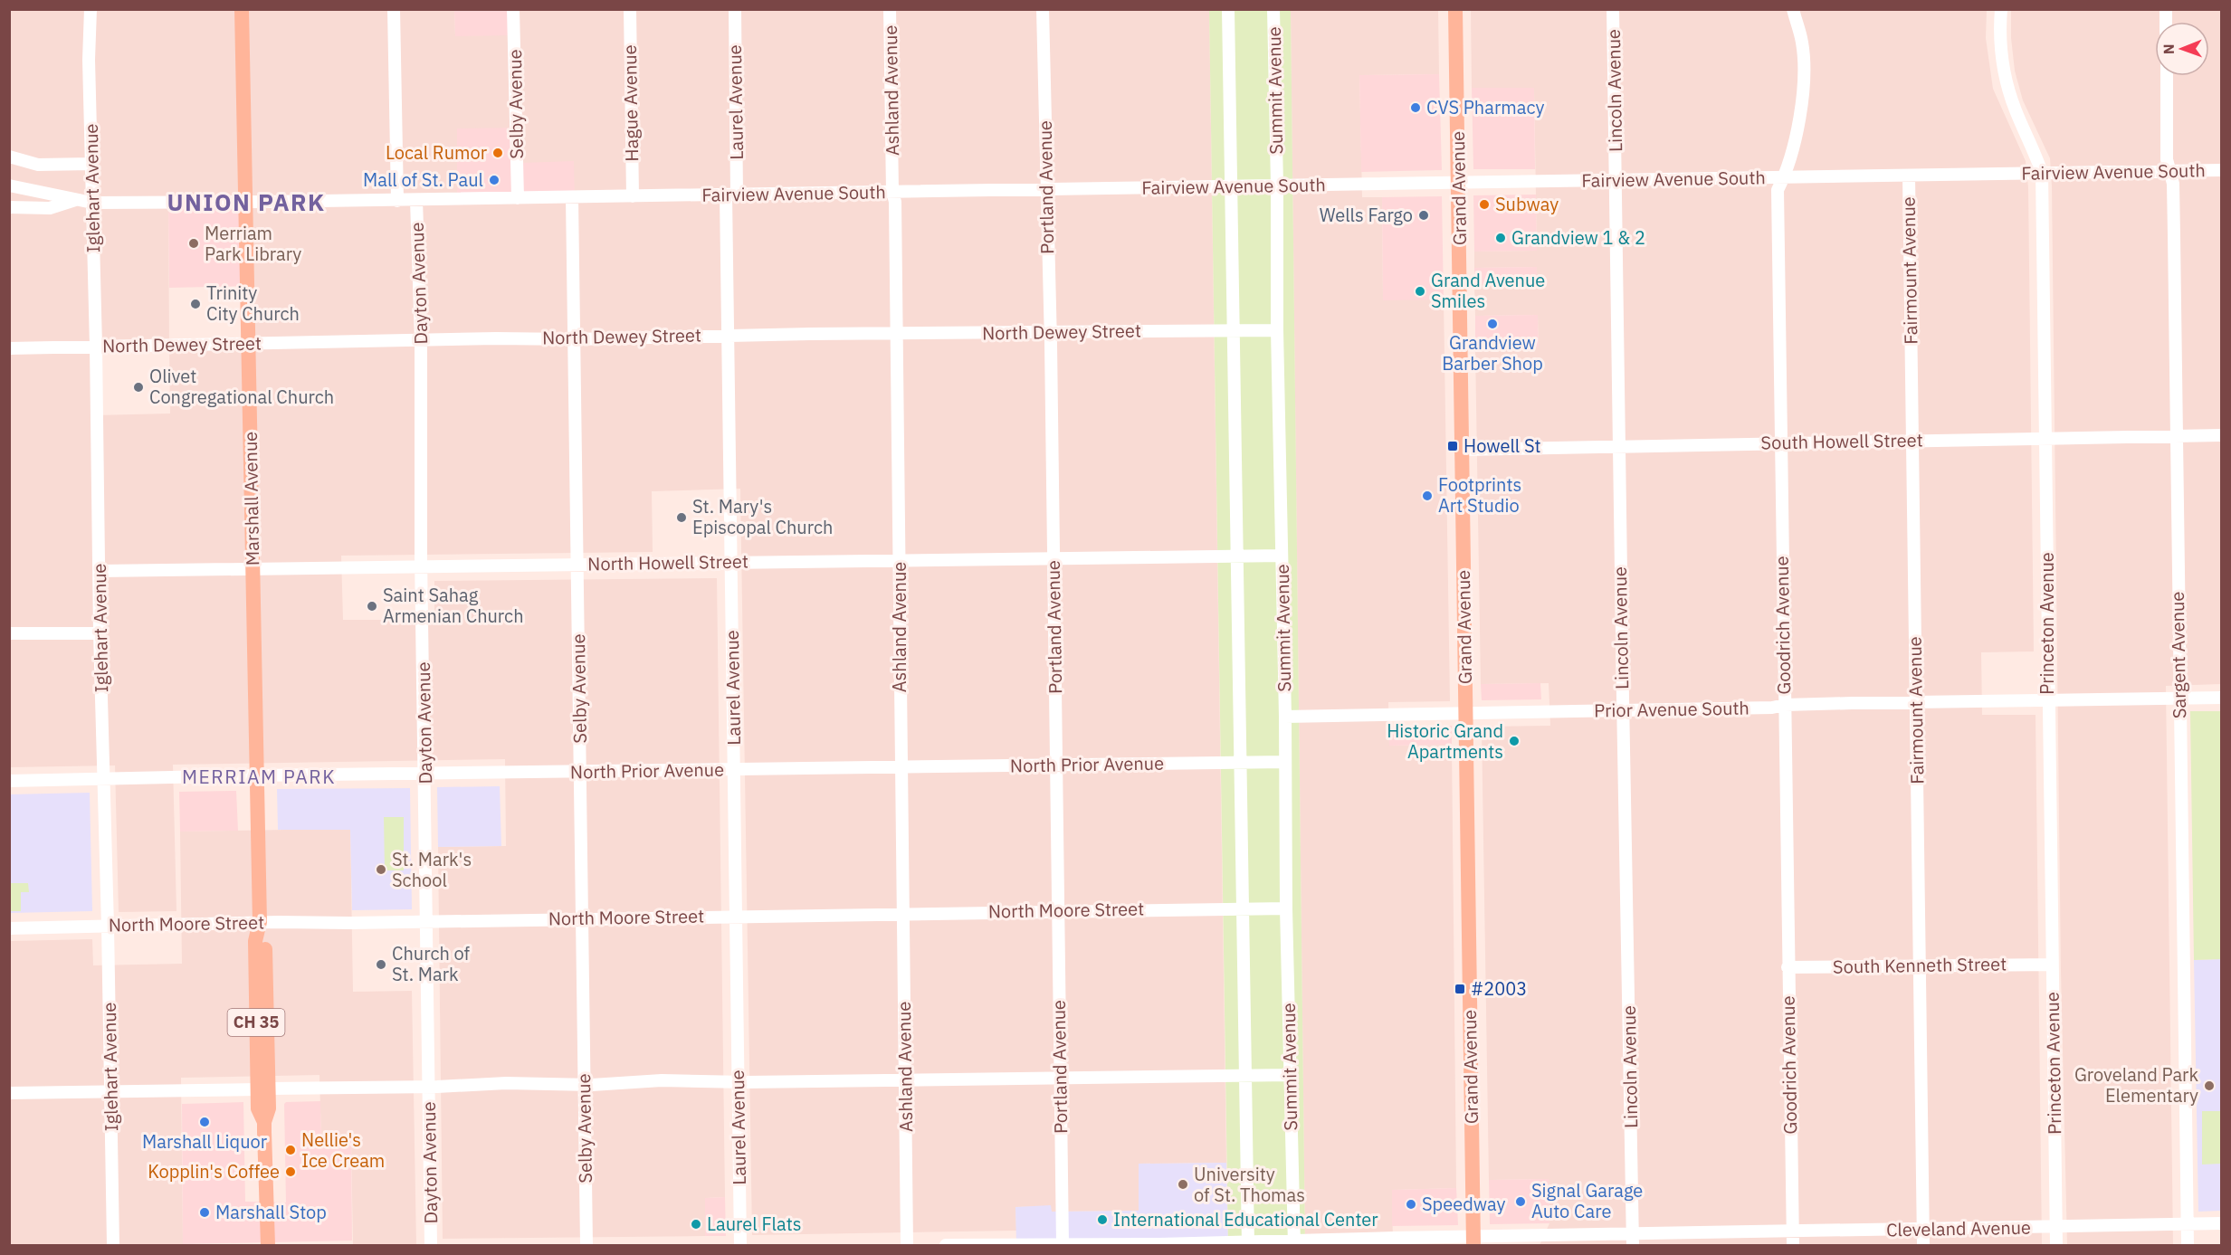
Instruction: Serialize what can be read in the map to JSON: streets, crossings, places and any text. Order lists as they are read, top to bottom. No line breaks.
{"streets":{"main road":["Grand Avenue","Marshall Avenue","CH 35"],"street":["Ashland Avenue","Summit Avenue","Lincoln Avenue","Laurel Avenue","Hague Avenue","Selby Avenue","Fairview Avenue South","Portland Avenue","Iglehart Avenue","Fairmount Avenue","Dayton Avenue","North Dewey Street","South Howell Street","North Howell Street","Princeton Avenue","Goodrich Avenue","Sargent Avenue","Prior Avenue South","North Prior Avenue","North Moore Street","South Kenneth Street","Cleveland Avenue"]},"crossings":[["Ashland Avenue","Fairview Avenue South"],["Ashland Avenue","North Dewey Street"],["Ashland Avenue","North Howell Street"],["Ashland Avenue","North Prior Avenue"],["Ashland Avenue","North Moore Street"],["Summit Avenue","Fairview Avenue South"],["Summit Avenue","North Dewey Street"],["Summit Avenue","Prior Avenue South"],["Summit Avenue","North Prior Avenue"],["Summit Avenue","North Moore Street"],["Summit Avenue","Cleveland Avenue"],["Lincoln Avenue","Fairview Avenue South"],["Lincoln Avenue","South Howell Street"],["Lincoln Avenue","Prior Avenue South"],["Lincoln Avenue","Cleveland Avenue"],["Laurel Avenue","Fairview Avenue South"],["Laurel Avenue","North Dewey Street"],["Laurel Avenue","North Howell Street"],["Laurel Avenue","North Prior Avenue"],["Laurel Avenue","North Moore Street"],["Hague Avenue","Fairview Avenue South"],["Selby Avenue","Fairview Avenue South"],["Selby Avenue","North Dewey Street"],["Selby Avenue","North Howell Street"],["Selby Avenue","North Prior Avenue"],["Selby Avenue","North Moore Street"],["Fairview Avenue South","Portland Avenue"],["Fairview Avenue South","Iglehart Avenue"],["Fairview Avenue South","Grand Avenue"],["Fairview Avenue South","Fairmount Avenue"],["Fairview Avenue South","Dayton Avenue"],["Fairview Avenue South","Marshall Avenue"],["Fairview Avenue South","Princeton Avenue"],["Fairview Avenue South","Goodrich Avenue"],["Fairview Avenue South","Sargent Avenue"],["Portland Avenue","North Dewey Street"],["Portland Avenue","North Howell Street"],["Portland Avenue","North Prior Avenue"],["Portland Avenue","North Moore Street"],["Portland Avenue","Cleveland Avenue"],["Iglehart Avenue","North Dewey Street"],["Iglehart Avenue","North Howell Street"],["Iglehart Avenue","North Prior Avenue"],["Iglehart Avenue","North Moore Street"],["Grand Avenue","South Howell Street"],["Grand Avenue","Prior Avenue South"],["Grand Avenue","Cleveland Avenue"],["Fairmount Avenue","South Howell Street"],["Fairmount Avenue","Prior Avenue South"],["Fairmount Avenue","South Kenneth Street"],["Fairmount Avenue","Cleveland Avenue"],["Dayton Avenue","North Dewey Street"],["Dayton Avenue","North Howell Street"],["Dayton Avenue","North Prior Avenue"],["Dayton Avenue","North Moore Street"],["North Dewey Street","Marshall Avenue"],["South Howell Street","Princeton Avenue"],["South Howell Street","Goodrich Avenue"],["South Howell Street","Sargent Avenue"],["Marshall Avenue","North Howell Street"],["Marshall Avenue","North Prior Avenue"],["Marshall Avenue","North Moore Street"],["Princeton Avenue","Prior Avenue South"],["Princeton Avenue","South Kenneth Street"],["Princeton Avenue","Cleveland Avenue"],["Goodrich Avenue","Prior Avenue South"],["Goodrich Avenue","South Kenneth Street"],["Goodrich Avenue","Cleveland Avenue"],["Sargent Avenue","Prior Avenue South"],["Sargent Avenue","Cleveland Avenue"]],"districts":["UNION PARK","MERRIAM PARK"],"places":{"other":["CVS Pharmacy","Local Rumor","Mall of St. Paul","Subway","Wells Fargo","Grandview 1 & 2","Merriam Park Library","Grand Avenue Smiles","Trinity City Church","Grandview Barber Shop","Olivet Congregational Church","Footprints Art Studio","St. Mary's Episcopal Church","Saint Sahag Armenian Church","Historic Grand Apartments","St. Mark's School","Church of St. Mark","Groveland Park Elementary","Marshall Liquor","Nellie's Ice Cream","Kopplin's Coffee","University of St. Thomas","Signal Garage Auto Care","Speedway","Marshall Stop","International Educational Center","Laurel Flats"],"transit":["Howell St","#2003"]},"north":"left"}
